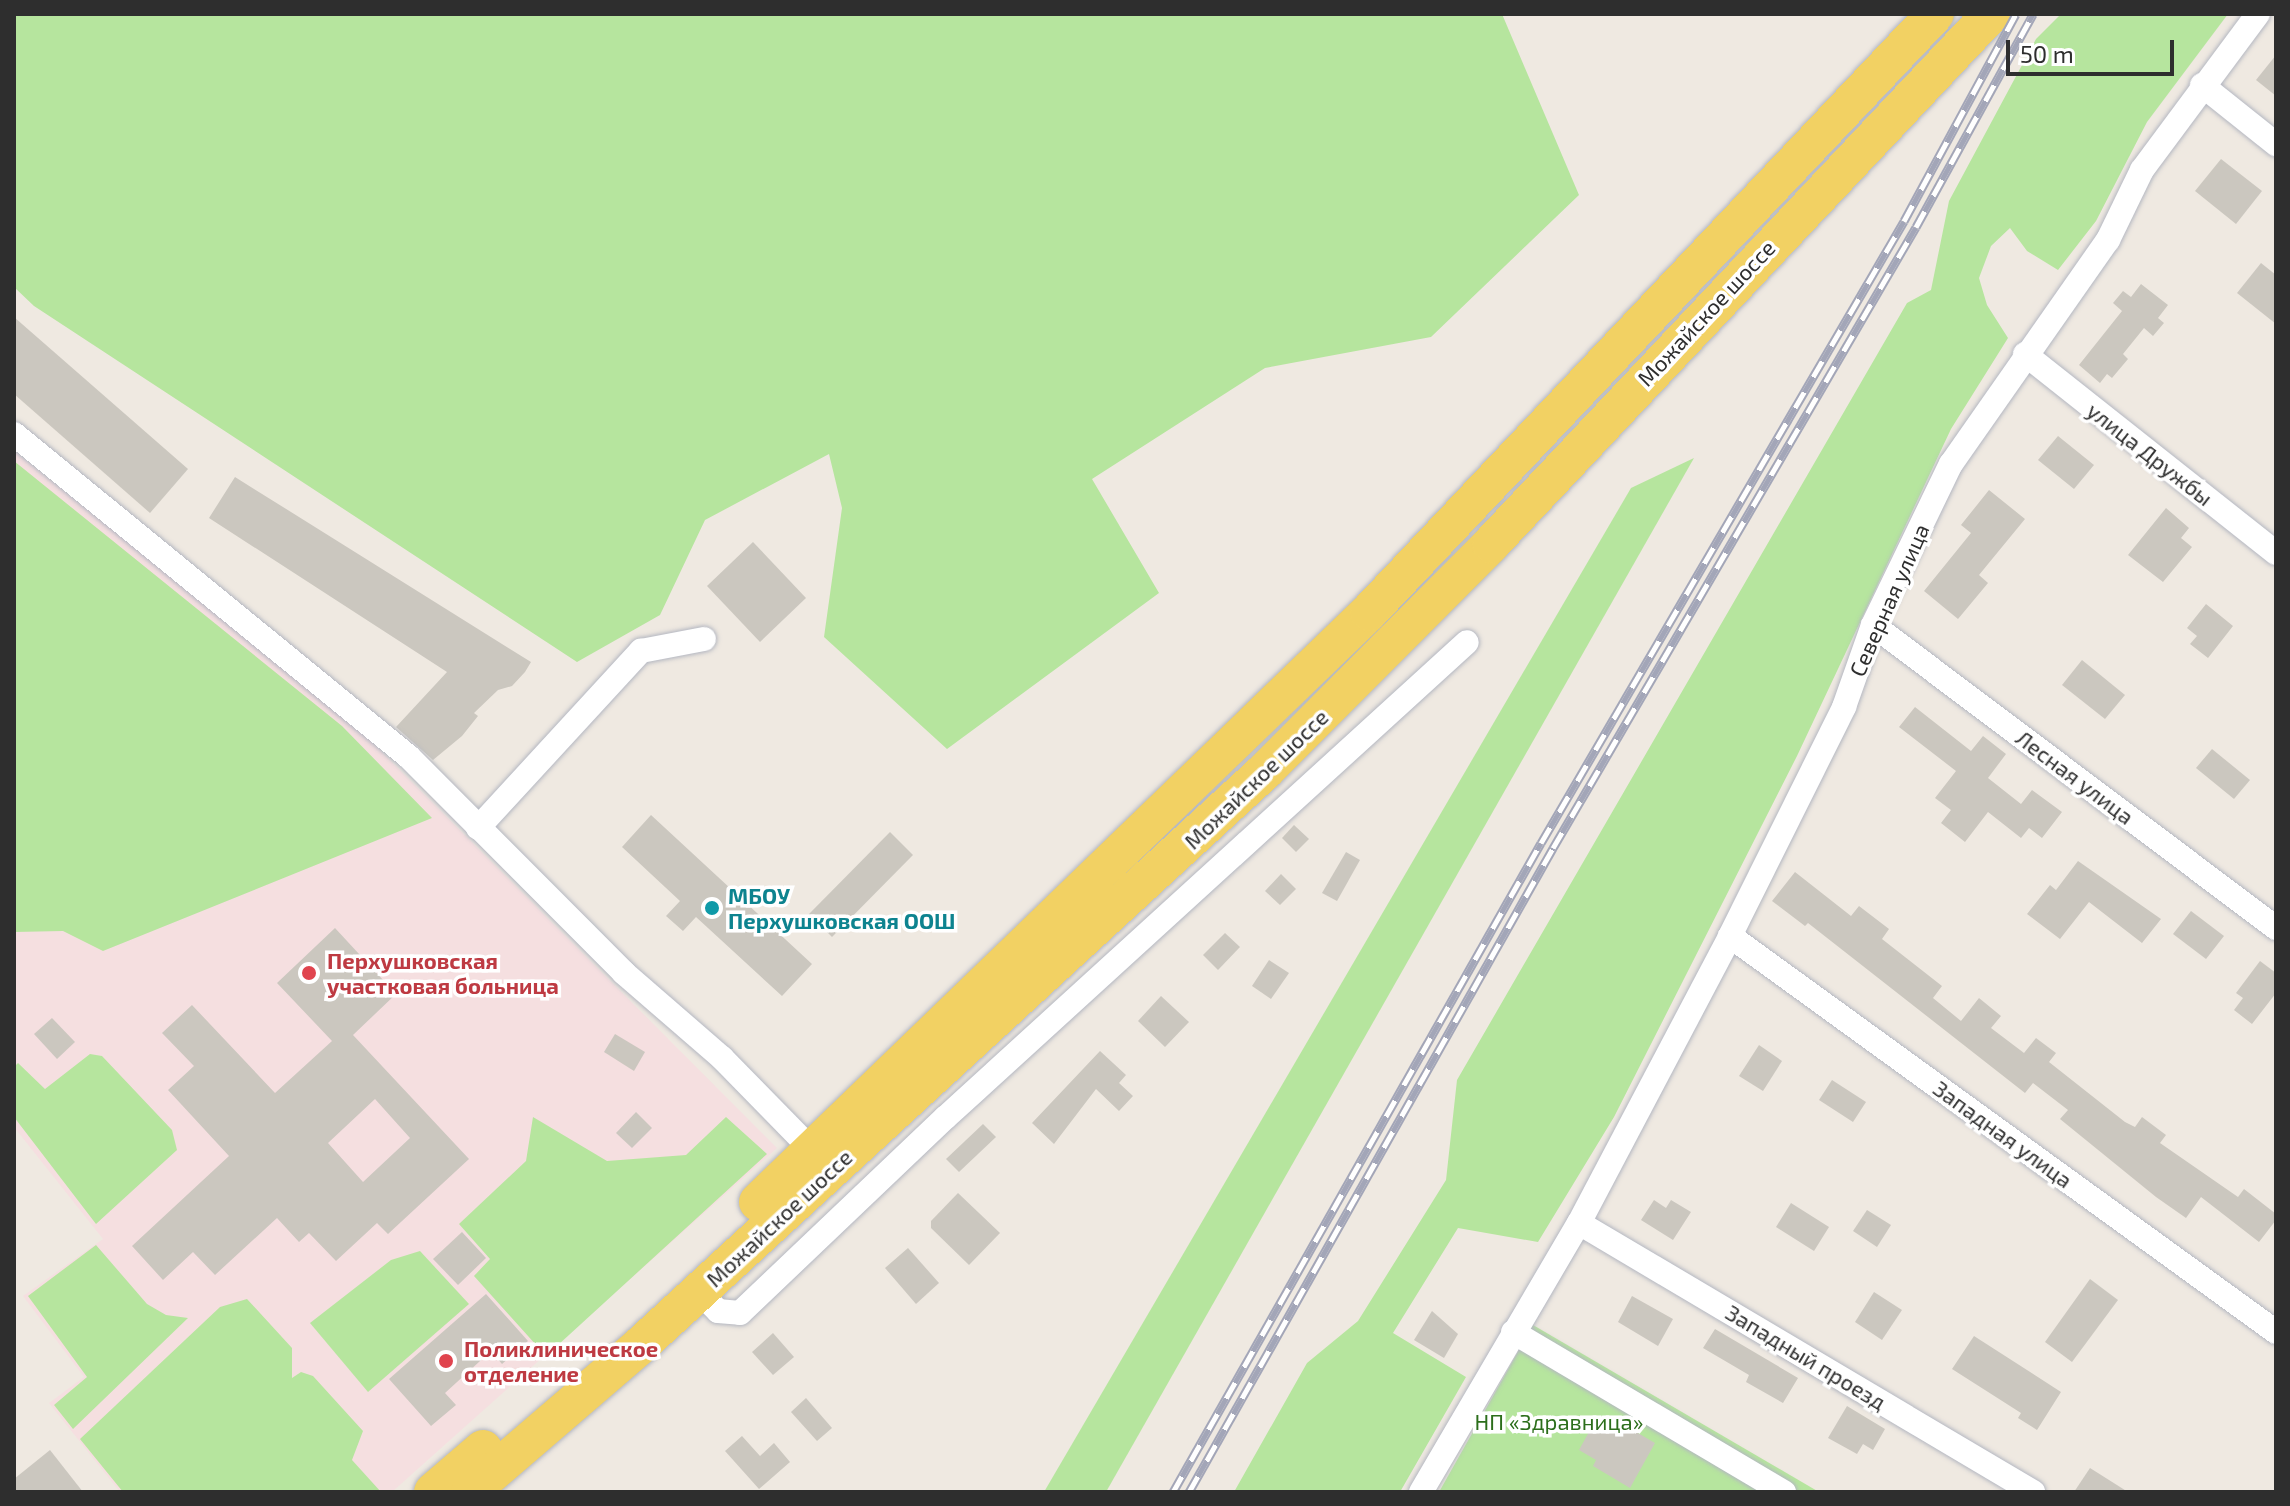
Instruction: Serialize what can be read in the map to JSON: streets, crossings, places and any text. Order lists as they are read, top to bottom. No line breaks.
{"streets":{"main road":["Можайское шоссе"],"street":["улица Дружбы","Северная улица","Лесная улица","Западная улица","Западный проезд"]},"crossings":[["улица Дружбы","Северная улица"],["Северная улица","Лесная улица"],["Северная улица","Западная улица"],["Северная улица","Западный проезд"]],"parks":["НП «Здравница»"],"places":["МБОУ Перхушковская ООШ","Перхушковская участковая больница","Поликлиническое отделение"],"scale_bar":"50 m"}
